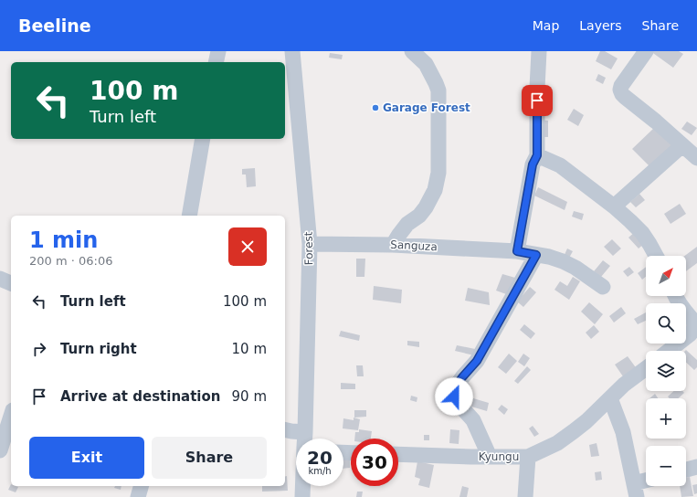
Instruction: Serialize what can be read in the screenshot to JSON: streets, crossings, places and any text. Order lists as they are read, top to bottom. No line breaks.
{"streets":{"street":["Sanguza","Forest","Kyungu"]},"crossings":[["Sanguza","Forest"]],"places":["Garage Forest"],"north":"top right","page":{"header":"Beeline","nav":["Map","Layers","Share"],"turn":["100 m","Turn left"],"heading":["1 min","200 m · 06:06"],"map_buttons":["+","−"],"list":[{"name":"Turn left","value":"100 m"},{"name":"Turn right","value":"10 m"},{"name":"Arrive at destination","value":"90 m"}],"buttons":["Exit","Share"],"speed":"20 km/h","limit":"30"}}
